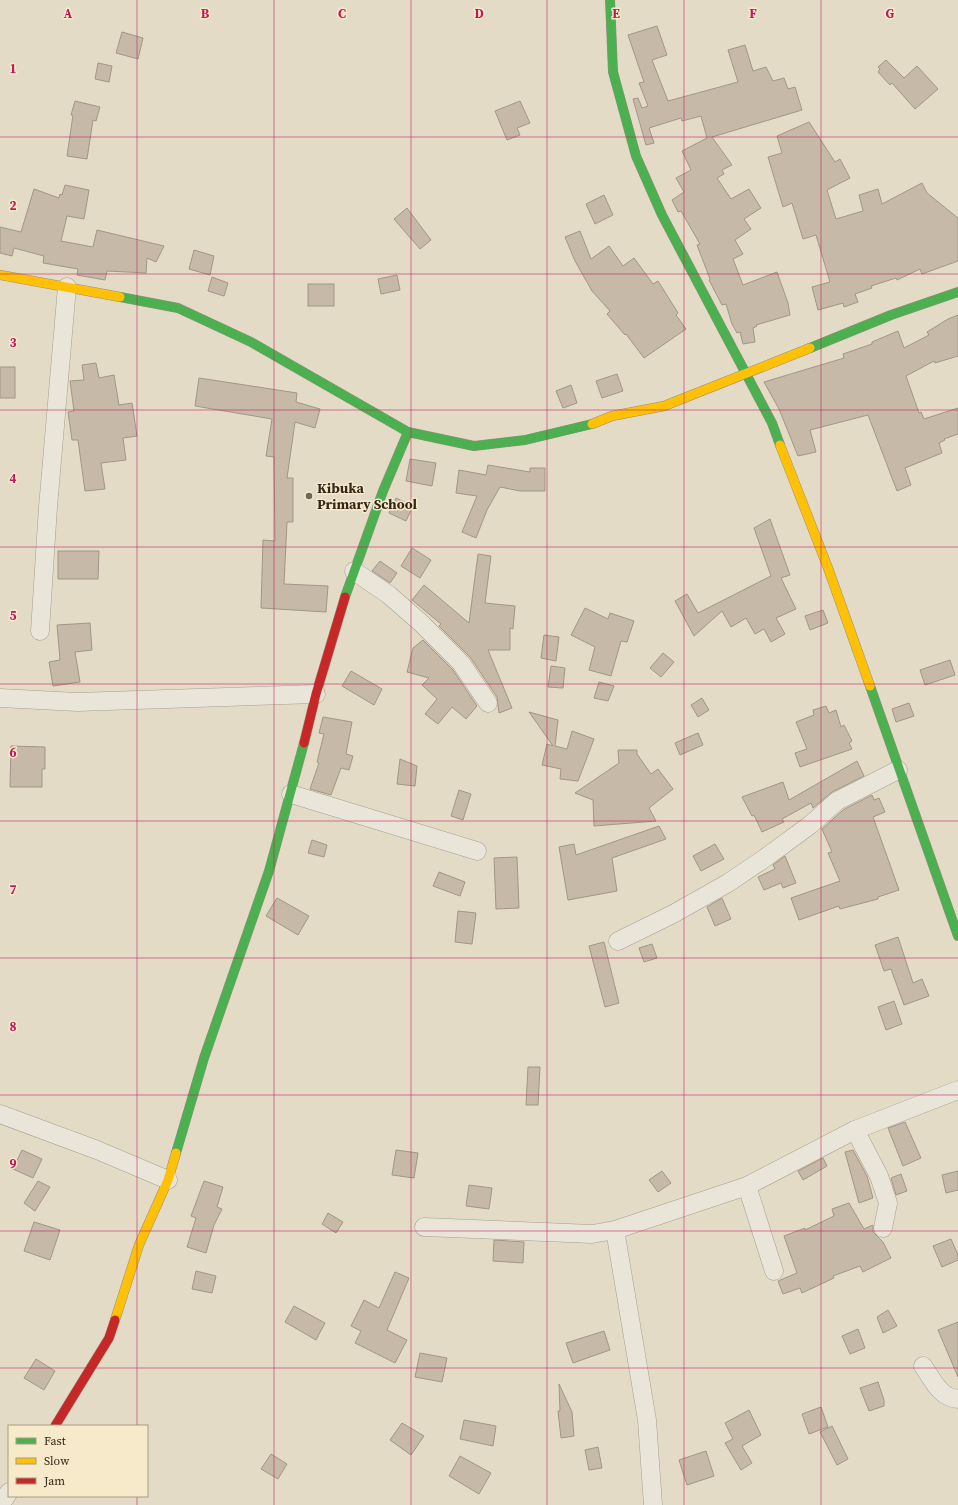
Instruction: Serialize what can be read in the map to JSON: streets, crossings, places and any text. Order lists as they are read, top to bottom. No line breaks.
{"places":["Kibuka Primary School"],"legend":["Fast","Slow","Jam"],"grid":{"columns":["A","B","C","D","E","F","G"],"rows":["1","2","3","4","5","6","7","8","9"]}}
